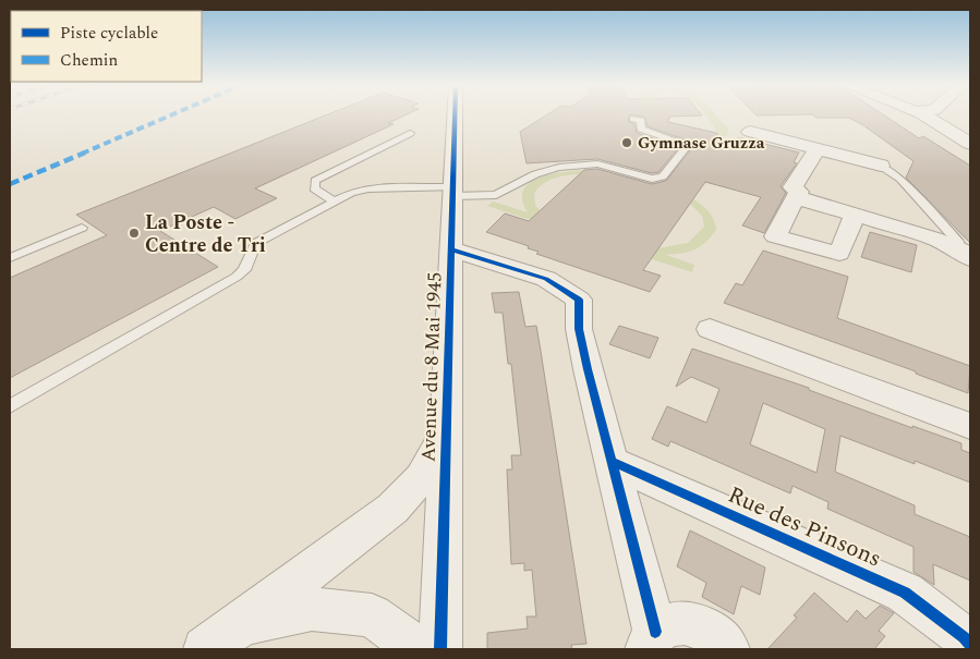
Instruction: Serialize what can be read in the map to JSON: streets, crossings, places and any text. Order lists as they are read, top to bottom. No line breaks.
{"streets":{"street":["Avenue du 8 Mai 1945","Rue des Pinsons"]},"places":["Gymnase Gruzza","La Poste - Centre de Tri"],"legend":["Piste cyclable","Chemin"]}
